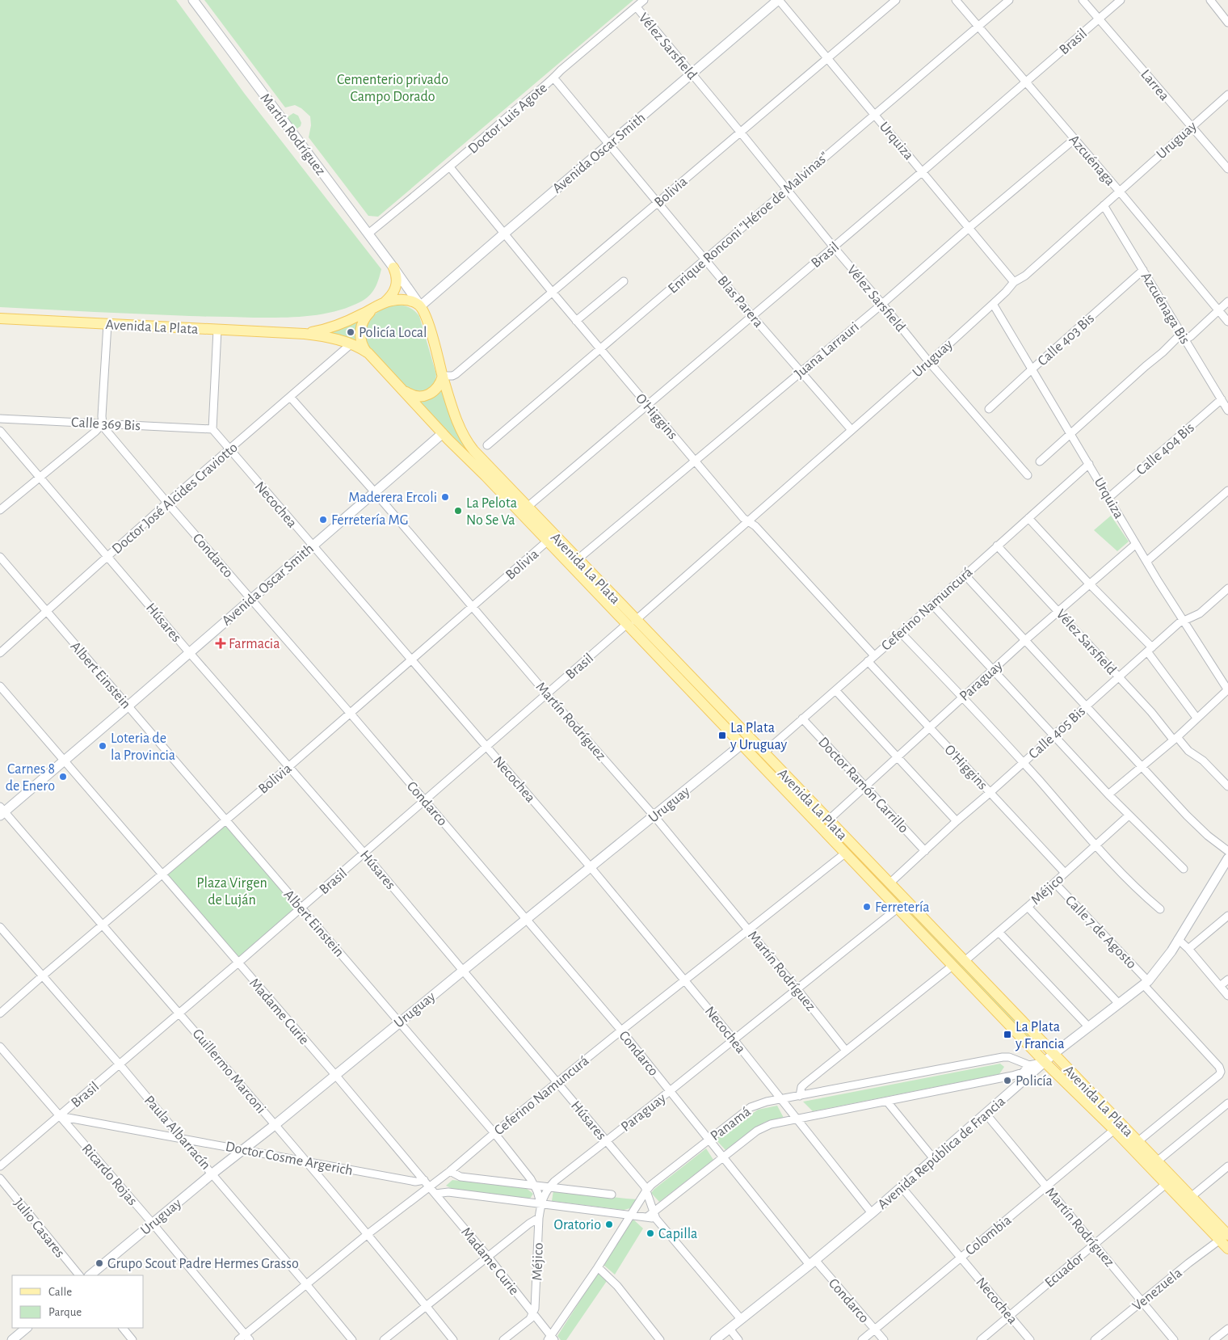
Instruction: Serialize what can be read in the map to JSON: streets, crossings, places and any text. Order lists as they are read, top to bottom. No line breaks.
{"streets":{"main road":["Martín Rodríguez","Uruguay","Avenida Oscar Smith","Avenida La Plata","Avenida República de Francia"],"street":["Brasil","Vélez Sarsfield","Larrea","Doctor Luis Agote","Urquiza","Azcuénaga","Bolivia","Enrique Ronconi \"Héroe de Malvinas\"","Blas Parera","Azcuénaga Bis","Calle 403 Bis","Juana Larrauri","O'Higgins","Calle 369 Bis","Calle 404 Bis","Doctor José Alcides Craviotto","Necochea","Condarco","Ceferino Namuncurá","Húsares","Albert Einstein","Paraguay","Calle 405 Bis","Doctor Ramón Carrillo","Méjico","Calle 7 de Agosto","Madame Curie","Guillermo Marconi","Panamá","Paula Albarracín","Doctor Cosme Argerich","Ricardo Rojas","Julio Casares","Colombia","Ecuador","Venezuela"]},"crossings":[["Brasil","Vélez Sarsfield"],["Brasil","Larrea"],["Brasil","Martín Rodríguez"],["Brasil","Uruguay"],["Brasil","Urquiza"],["Brasil","Azcuénaga"],["Brasil","Blas Parera"],["Brasil","Avenida La Plata"],["Brasil","O'Higgins"],["Brasil","Necochea"],["Brasil","Condarco"],["Brasil","Húsares"],["Brasil","Albert Einstein"],["Brasil","Madame Curie"],["Brasil","Guillermo Marconi"],["Brasil","Paula Albarracín"],["Brasil","Doctor Cosme Argerich"],["Brasil","Ricardo Rojas"],["Vélez Sarsfield","Doctor Luis Agote"],["Vélez Sarsfield","Uruguay"],["Vélez Sarsfield","Avenida Oscar Smith"],["Vélez Sarsfield","Bolivia"],["Vélez Sarsfield","Enrique Ronconi \"Héroe de Malvinas\""],["Vélez Sarsfield","Juana Larrauri"],["Vélez Sarsfield","Ceferino Namuncurá"],["Vélez Sarsfield","Paraguay"],["Vélez Sarsfield","Calle 405 Bis"],["Larrea","Uruguay"],["Doctor Luis Agote","Martín Rodríguez"],["Doctor Luis Agote","Blas Parera"],["Doctor Luis Agote","O'Higgins"],["Martín Rodríguez","Uruguay"],["Martín Rodríguez","Avenida Oscar Smith"],["Martín Rodríguez","Bolivia"],["Martín Rodríguez","Avenida La Plata"],["Martín Rodríguez","Doctor José Alcides Craviotto"],["Martín Rodríguez","Ceferino Namuncurá"],["Martín Rodríguez","Paraguay"],["Martín Rodríguez","Avenida República de Francia"],["Martín Rodríguez","Colombia"],["Martín Rodríguez","Ecuador"],["Martín Rodríguez","Venezuela"],["Uruguay","Urquiza"],["Uruguay","Azcuénaga"],["Uruguay","Blas Parera"],["Uruguay","Azcuénaga Bis"],["Uruguay","Avenida La Plata"],["Uruguay","O'Higgins"],["Uruguay","Necochea"],["Uruguay","Condarco"],["Uruguay","Húsares"],["Uruguay","Albert Einstein"],["Uruguay","Madame Curie"],["Uruguay","Guillermo Marconi"],["Uruguay","Paula Albarracín"],["Uruguay","Doctor Cosme Argerich"],["Uruguay","Ricardo Rojas"],["Urquiza","Avenida Oscar Smith"],["Urquiza","Bolivia"],["Urquiza","Enrique Ronconi \"Héroe de Malvinas\""],["Urquiza","Calle 403 Bis"],["Urquiza","Juana Larrauri"],["Urquiza","Calle 404 Bis"],["Urquiza","Ceferino Namuncurá"],["Urquiza","Paraguay"],["Urquiza","Calle 405 Bis"],["Avenida Oscar Smith","Bolivia"],["Avenida Oscar Smith","Blas Parera"],["Avenida Oscar Smith","Avenida La Plata"],["Avenida Oscar Smith","O'Higgins"],["Avenida Oscar Smith","Necochea"],["Avenida Oscar Smith","Condarco"],["Avenida Oscar Smith","Húsares"],["Avenida Oscar Smith","Albert Einstein"],["Avenida Oscar Smith","Madame Curie"],["Avenida Oscar Smith","Guillermo Marconi"],["Azcuénaga","Enrique Ronconi \"Héroe de Malvinas\""],["Azcuénaga","Juana Larrauri"],["Bolivia","Blas Parera"],["Bolivia","Avenida La Plata"],["Bolivia","O'Higgins"],["Bolivia","Necochea"],["Bolivia","Condarco"],["Bolivia","Húsares"],["Bolivia","Albert Einstein"],["Bolivia","Madame Curie"],["Bolivia","Guillermo Marconi"],["Bolivia","Paula Albarracín"],["Enrique Ronconi \"Héroe de Malvinas\"","Blas Parera"],["Enrique Ronconi \"Héroe de Malvinas\"","O'Higgins"],["Blas Parera","Juana Larrauri"],["Azcuénaga Bis","Calle 403 Bis"],["Azcuénaga Bis","Calle 404 Bis"],["Avenida La Plata","Juana Larrauri"],["Avenida La Plata","Doctor José Alcides Craviotto"],["Avenida La Plata","Ceferino Namuncurá"],["Avenida La Plata","Paraguay"],["Avenida La Plata","Calle 405 Bis"],["Avenida La Plata","Méjico"],["Avenida La Plata","Calle 7 de Agosto"],["Avenida La Plata","Panamá"],["Avenida La Plata","Avenida República de Francia"],["Avenida La Plata","Colombia"],["Avenida La Plata","Ecuador"],["Avenida La Plata","Venezuela"],["Juana Larrauri","O'Higgins"],["O'Higgins","Ceferino Namuncurá"],["O'Higgins","Paraguay"],["O'Higgins","Calle 405 Bis"],["O'Higgins","Méjico"],["Calle 369 Bis","Necochea"],["Calle 369 Bis","Condarco"],["Doctor José Alcides Craviotto","Necochea"],["Doctor José Alcides Craviotto","Condarco"],["Doctor José Alcides Craviotto","Húsares"],["Doctor José Alcides Craviotto","Albert Einstein"],["Necochea","Ceferino Namuncurá"],["Necochea","Paraguay"],["Necochea","Panamá"],["Necochea","Avenida República de Francia"],["Necochea","Colombia"],["Necochea","Ecuador"],["Condarco","Ceferino Namuncurá"],["Condarco","Paraguay"],["Condarco","Panamá"],["Condarco","Avenida República de Francia"],["Condarco","Colombia"],["Ceferino Namuncurá","Húsares"],["Ceferino Namuncurá","Albert Einstein"],["Ceferino Namuncurá","Doctor Ramón Carrillo"],["Ceferino Namuncurá","Madame Curie"],["Ceferino Namuncurá","Guillermo Marconi"],["Ceferino Namuncurá","Paula Albarracín"],["Ceferino Namuncurá","Ricardo Rojas"],["Húsares","Paraguay"],["Húsares","Panamá"],["Húsares","Avenida República de Francia"],["Albert Einstein","Paraguay"],["Paraguay","Doctor Ramón Carrillo"],["Paraguay","Méjico"],["Calle 405 Bis","Doctor Ramón Carrillo"],["Méjico","Calle 7 de Agosto"],["Méjico","Madame Curie"],["Calle 7 de Agosto","Avenida República de Francia"],["Madame Curie","Panamá"],["Madame Curie","Doctor Cosme Argerich"],["Guillermo Marconi","Doctor Cosme Argerich"],["Panamá","Avenida República de Francia"],["Paula Albarracín","Doctor Cosme Argerich"],["Doctor Cosme Argerich","Ricardo Rojas"]],"parks":["Cementerio privado Campo Dorado","Plaza Virgen de Luján"],"places":{"other":["Policía Local","Maderera Ercoli","La Pelota No Se Va","Ferretería MG","Loteria de la Provincia","Carnes 8 de Enero","Ferretería","Policía","Oratorio","Capilla","Grupo Scout Padre Hermes Grasso"],"health":["Farmacia"],"transit":["La Plata y Uruguay","La Plata y Francia"]},"legend":["Calle","Parque"]}
